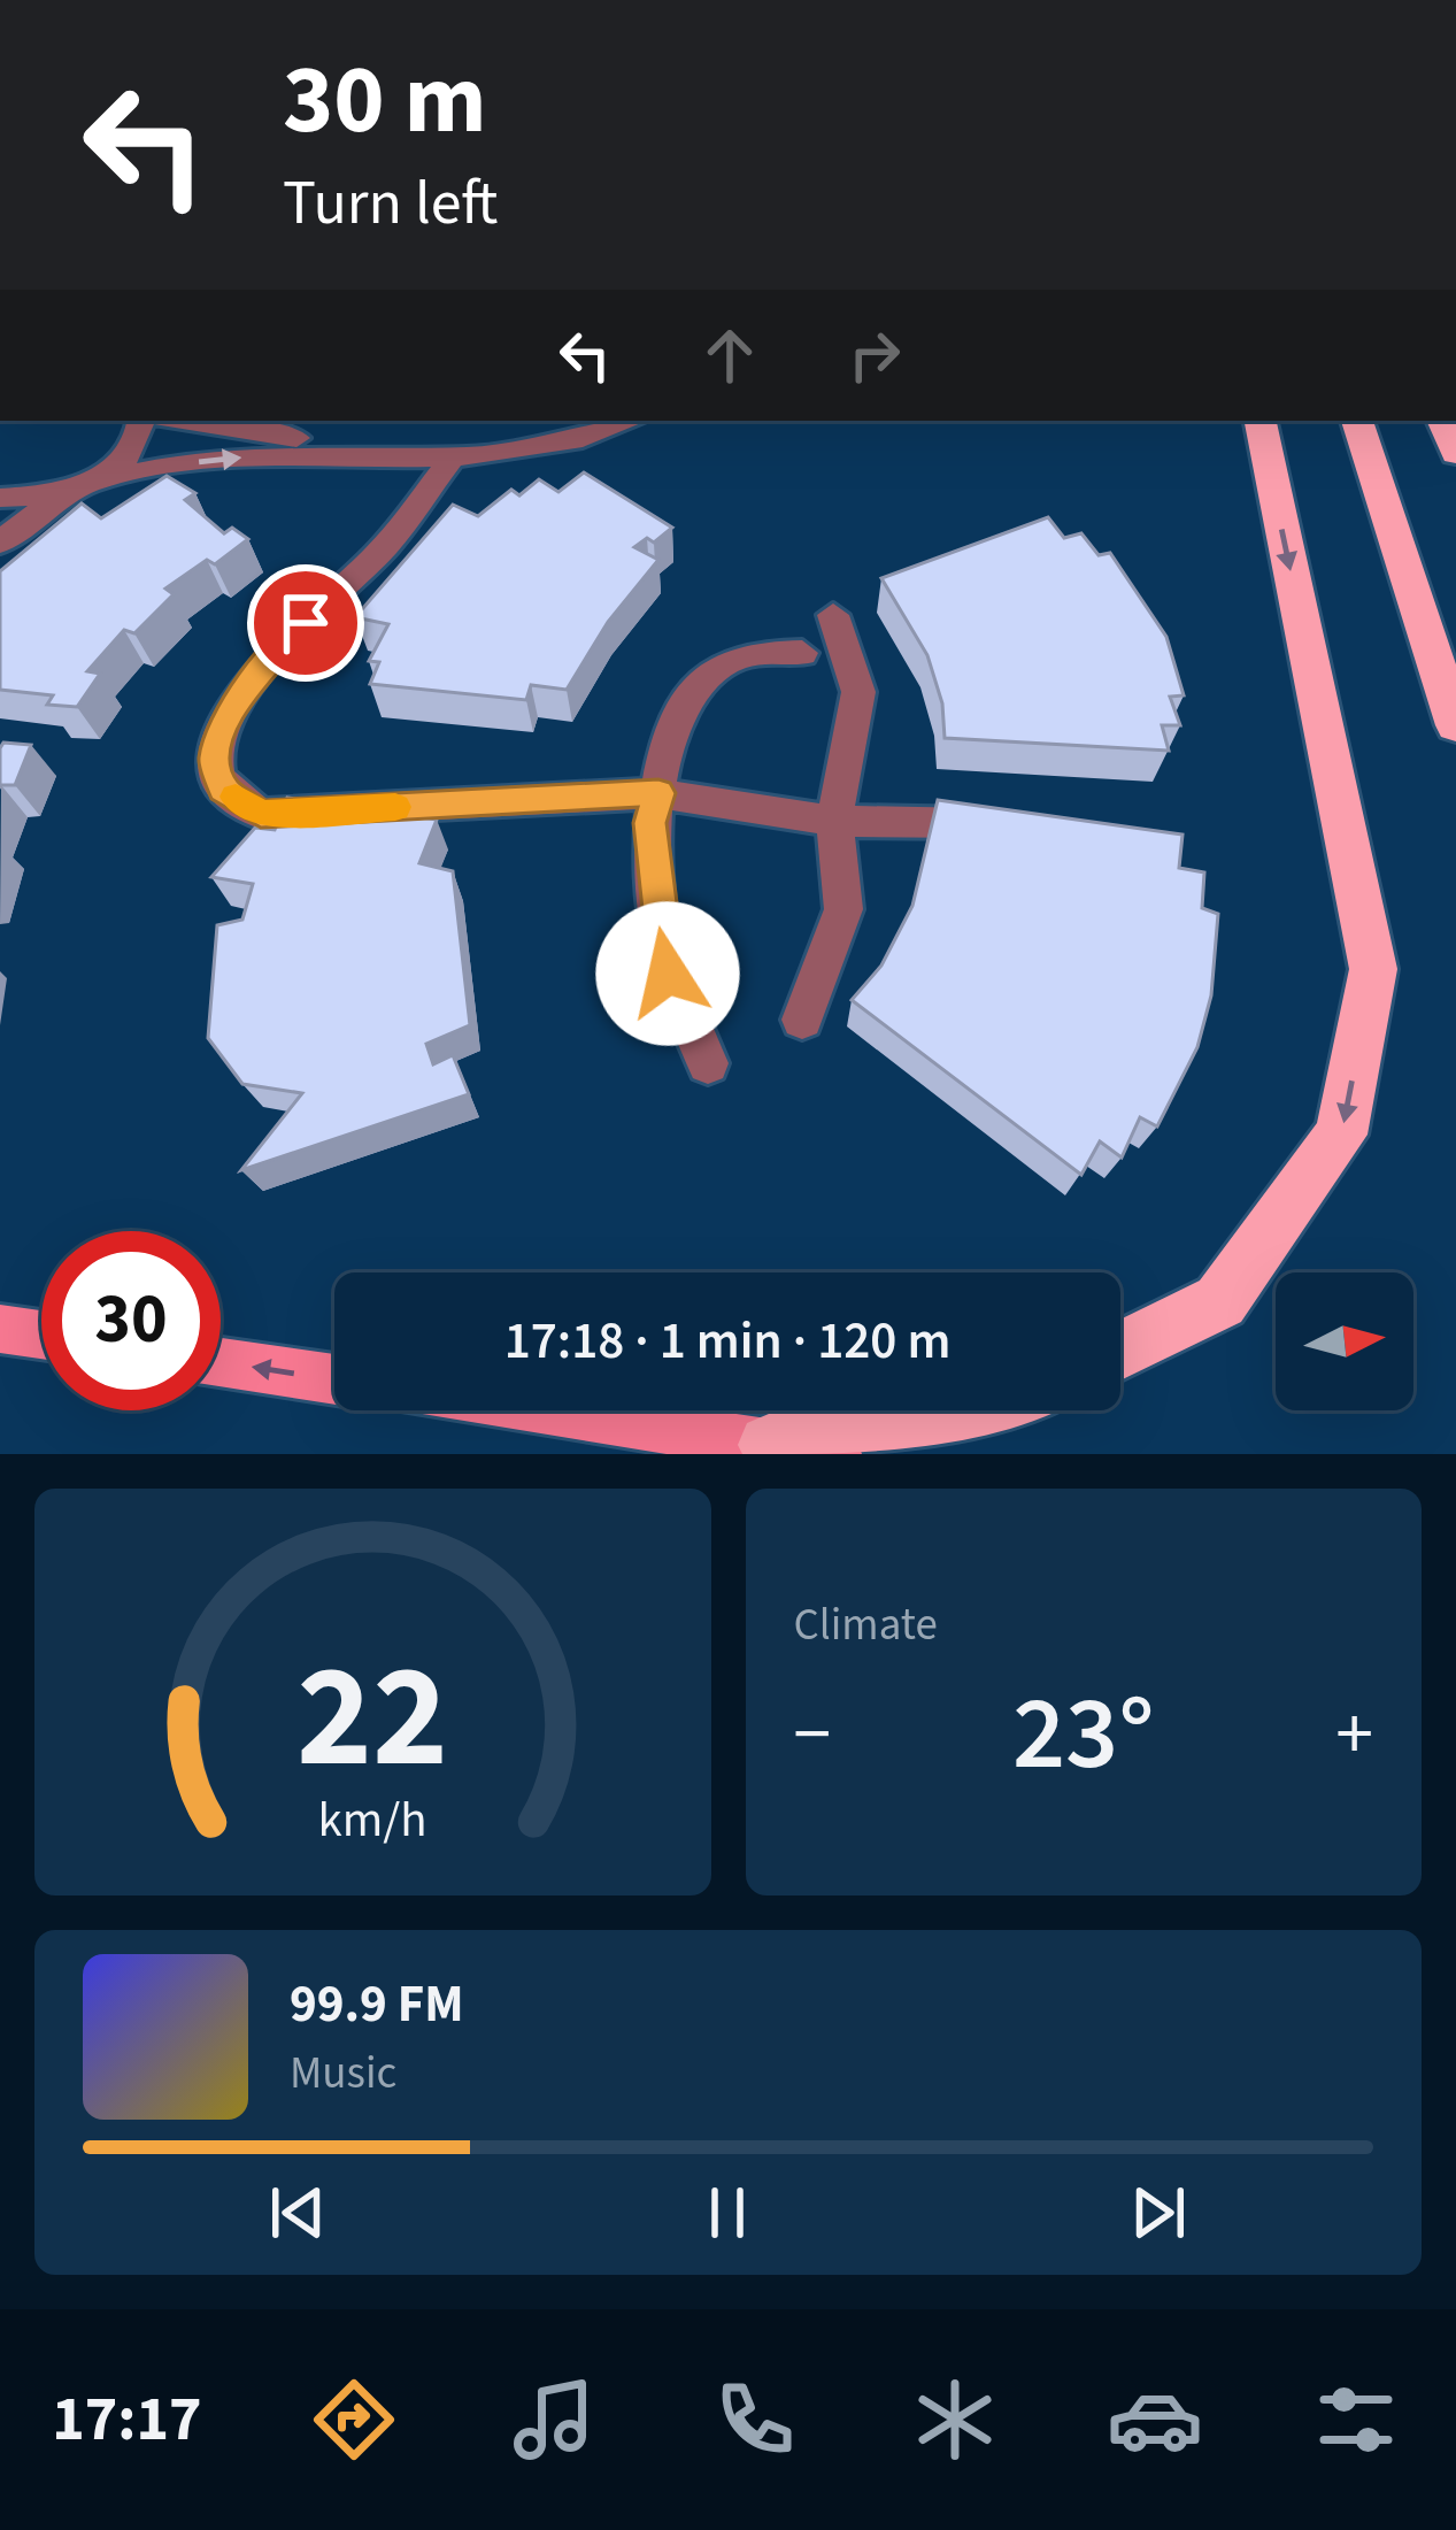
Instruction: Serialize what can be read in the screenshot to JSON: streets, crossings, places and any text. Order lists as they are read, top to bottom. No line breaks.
{"north":"right","page":{"turn":["30 m","Turn left"],"limit":"30","trip":"17:18 · 1 min · 120 m","tile":"Climate","heat":["−","23°","+"],"song":["99.9 FM","Music"],"tabs":"17:17","gauge":["22","km/h"]}}
